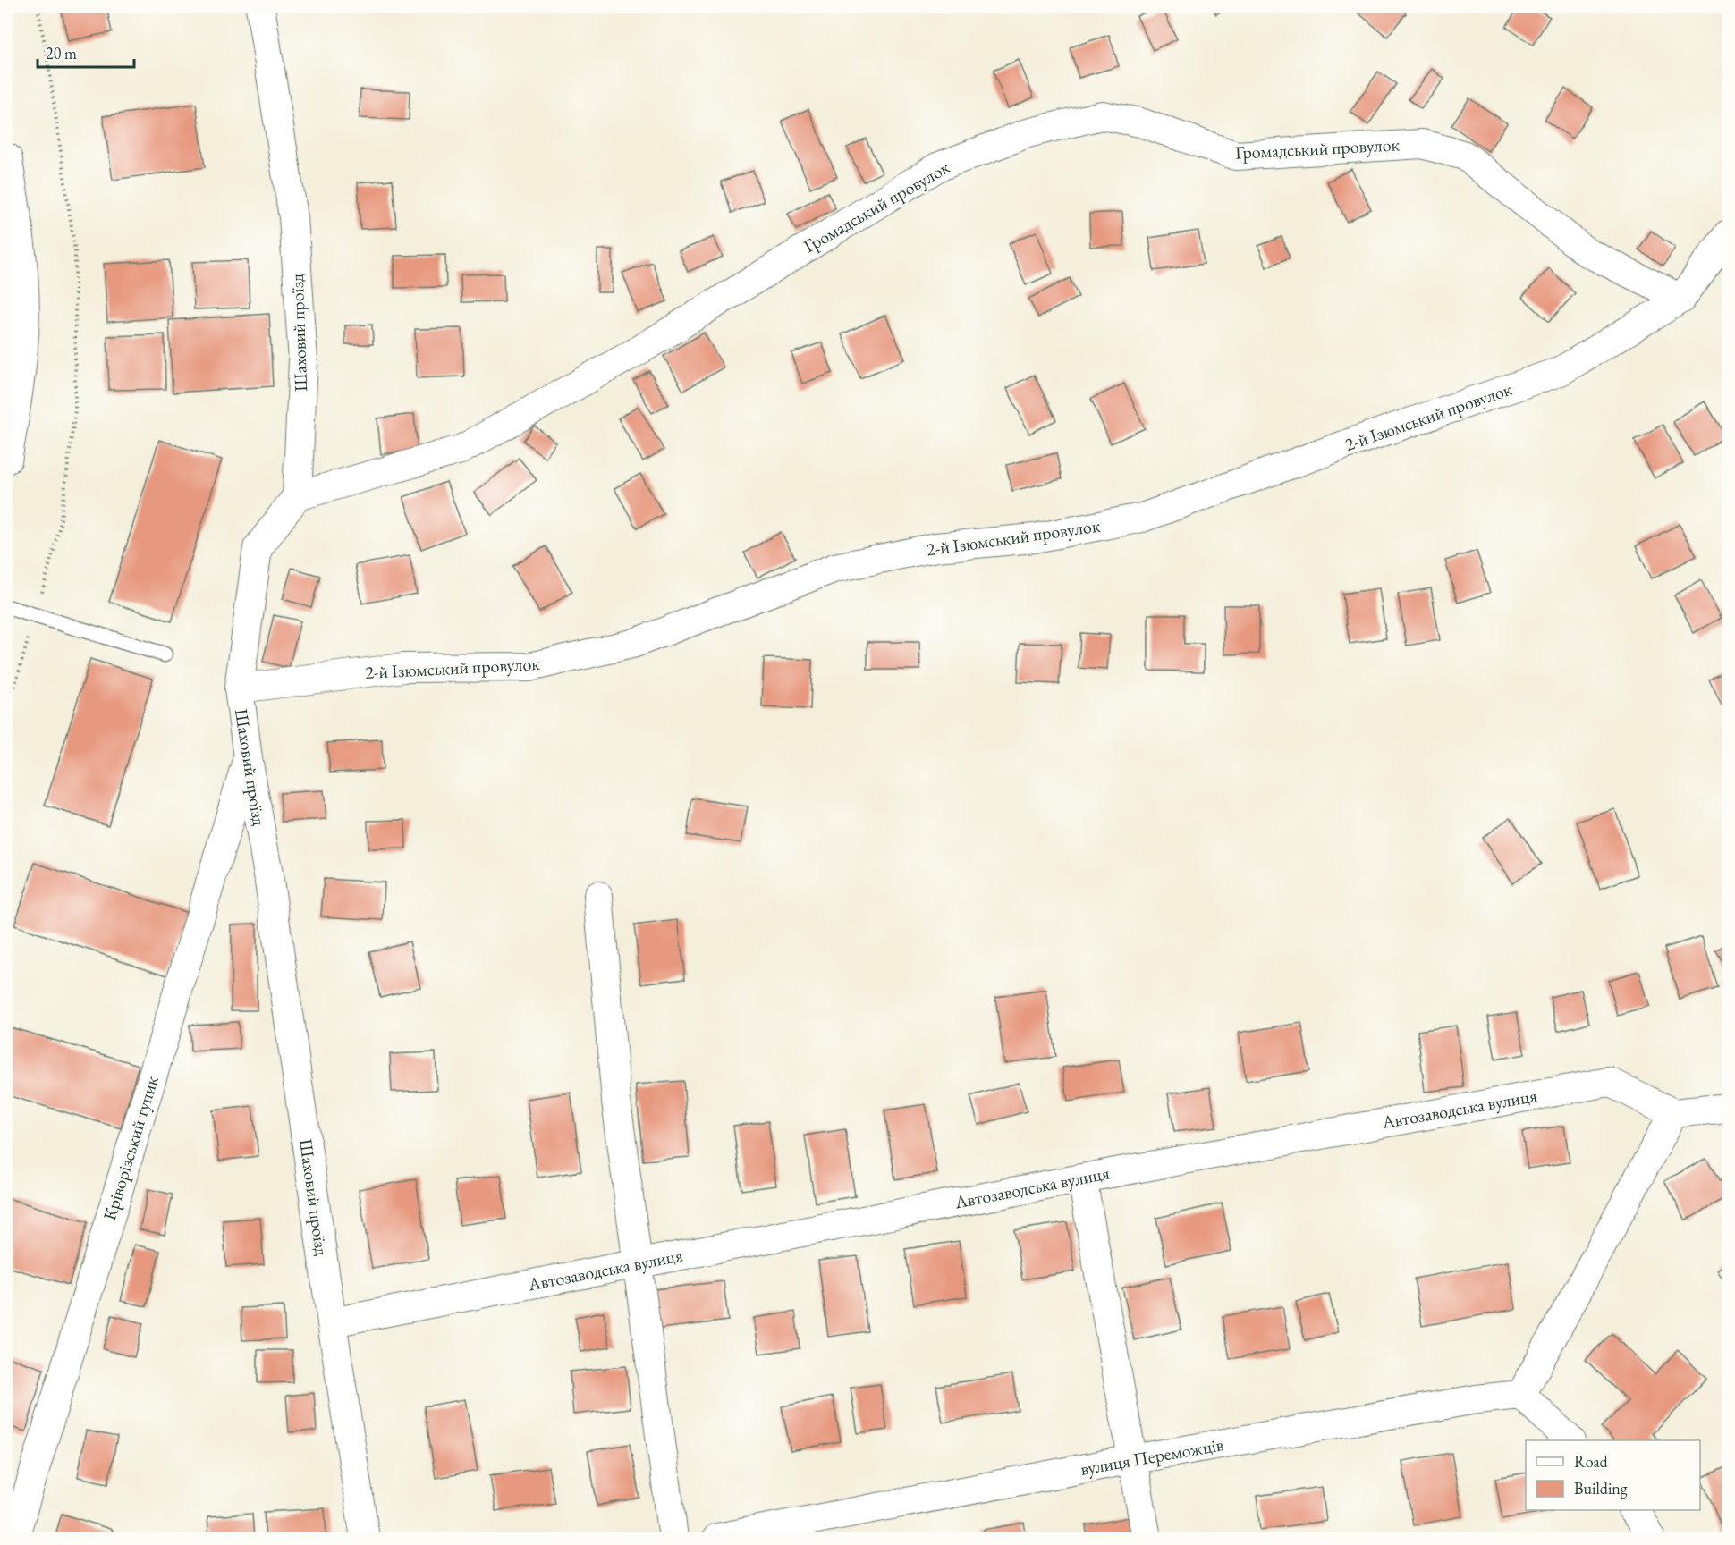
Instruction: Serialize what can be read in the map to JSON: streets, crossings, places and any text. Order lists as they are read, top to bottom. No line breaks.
{"streets":{"street":["Громадський провулок","Шаховий проїзд","2-й Ізюмський провулок","Автозаводська вулиця","Кріворізський тупик","вулиця Переможців"]},"crossings":[["Громадський провулок","Шаховий проїзд"],["Громадський провулок","2-й Ізюмський провулок"],["Шаховий проїзд","2-й Ізюмський провулок"],["Шаховий проїзд","Автозаводська вулиця"],["Шаховий проїзд","Кріворізський тупик"]],"legend":["Road","Building"],"scale_bar":"20 m"}
